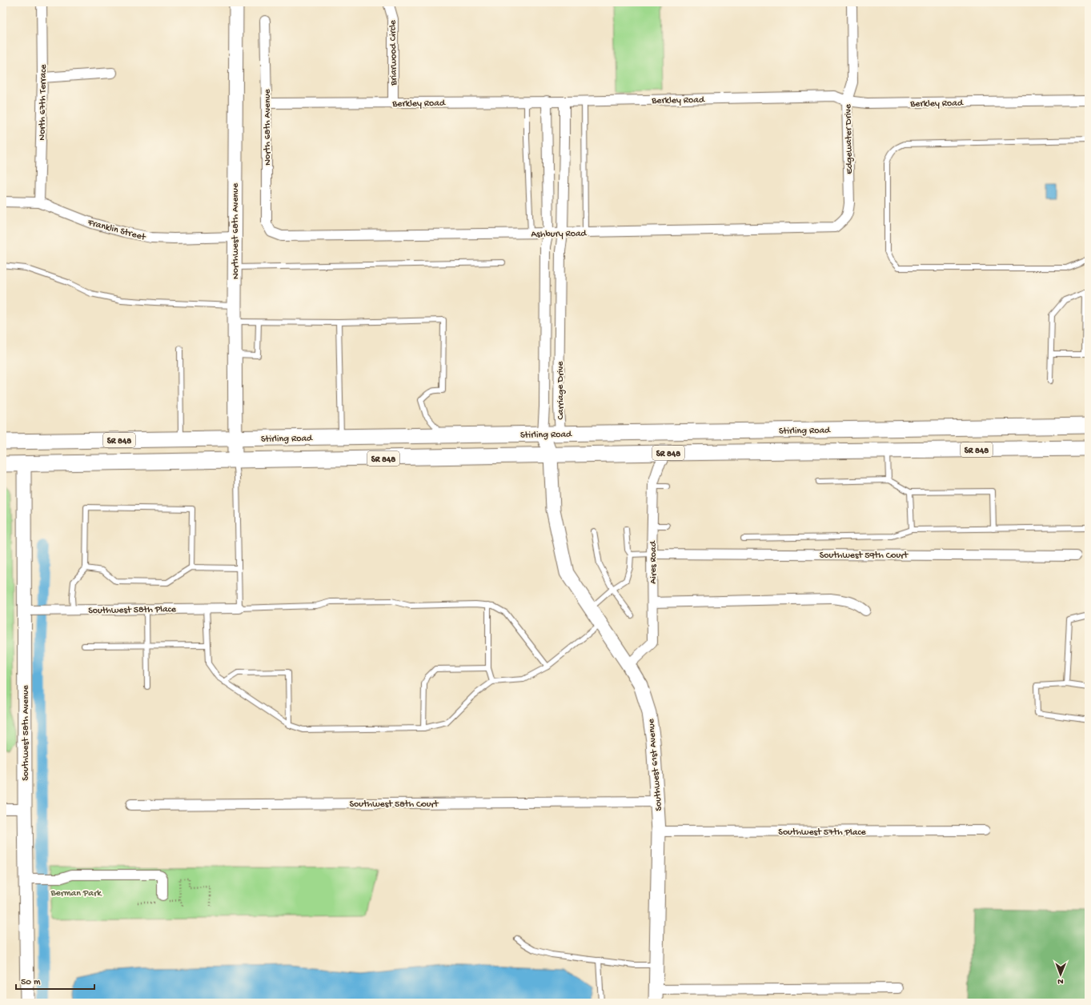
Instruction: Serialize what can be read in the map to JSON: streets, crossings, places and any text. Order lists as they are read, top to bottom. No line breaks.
{"streets":{"main road":["Stirling Road","SR 848"],"street":["Briarwood Circle","Berkley Road","North 67th Terrace","North 68th Avenue","Edgewater Drive","Franklin Street","Northwest 68th Avenue","Ashbury Road","Carriage Drive","Southwest 59th Court","Aires Road","Southwest 58th Place","Southwest 58th Avenue","Southwest 61st Avenue","Southwest 58th Court","Southwest 57th Place"]},"crossings":[["Briarwood Circle","Berkley Road"],["Berkley Road","North 68th Avenue"],["Berkley Road","Edgewater Drive"],["Berkley Road","Carriage Drive"],["North 67th Terrace","Franklin Street"],["North 68th Avenue","Ashbury Road"],["Edgewater Drive","Ashbury Road"],["Franklin Street","Northwest 68th Avenue"],["Northwest 68th Avenue","Stirling Road"],["Northwest 68th Avenue","SR 848"],["Ashbury Road","Carriage Drive"],["Carriage Drive","Stirling Road"],["Carriage Drive","SR 848"],["Carriage Drive","Southwest 61st Avenue"],["SR 848","Aires Road"],["SR 848","Southwest 58th Avenue"],["SR 848","Southwest 61st Avenue"],["Southwest 59th Court","Aires Road"],["Aires Road","Southwest 61st Avenue"],["Southwest 58th Place","Southwest 58th Avenue"],["Southwest 61st Avenue","Southwest 58th Court"],["Southwest 61st Avenue","Southwest 57th Place"]],"parks":["Berman Park"],"scale_bar":"50 m","north":"bottom"}
